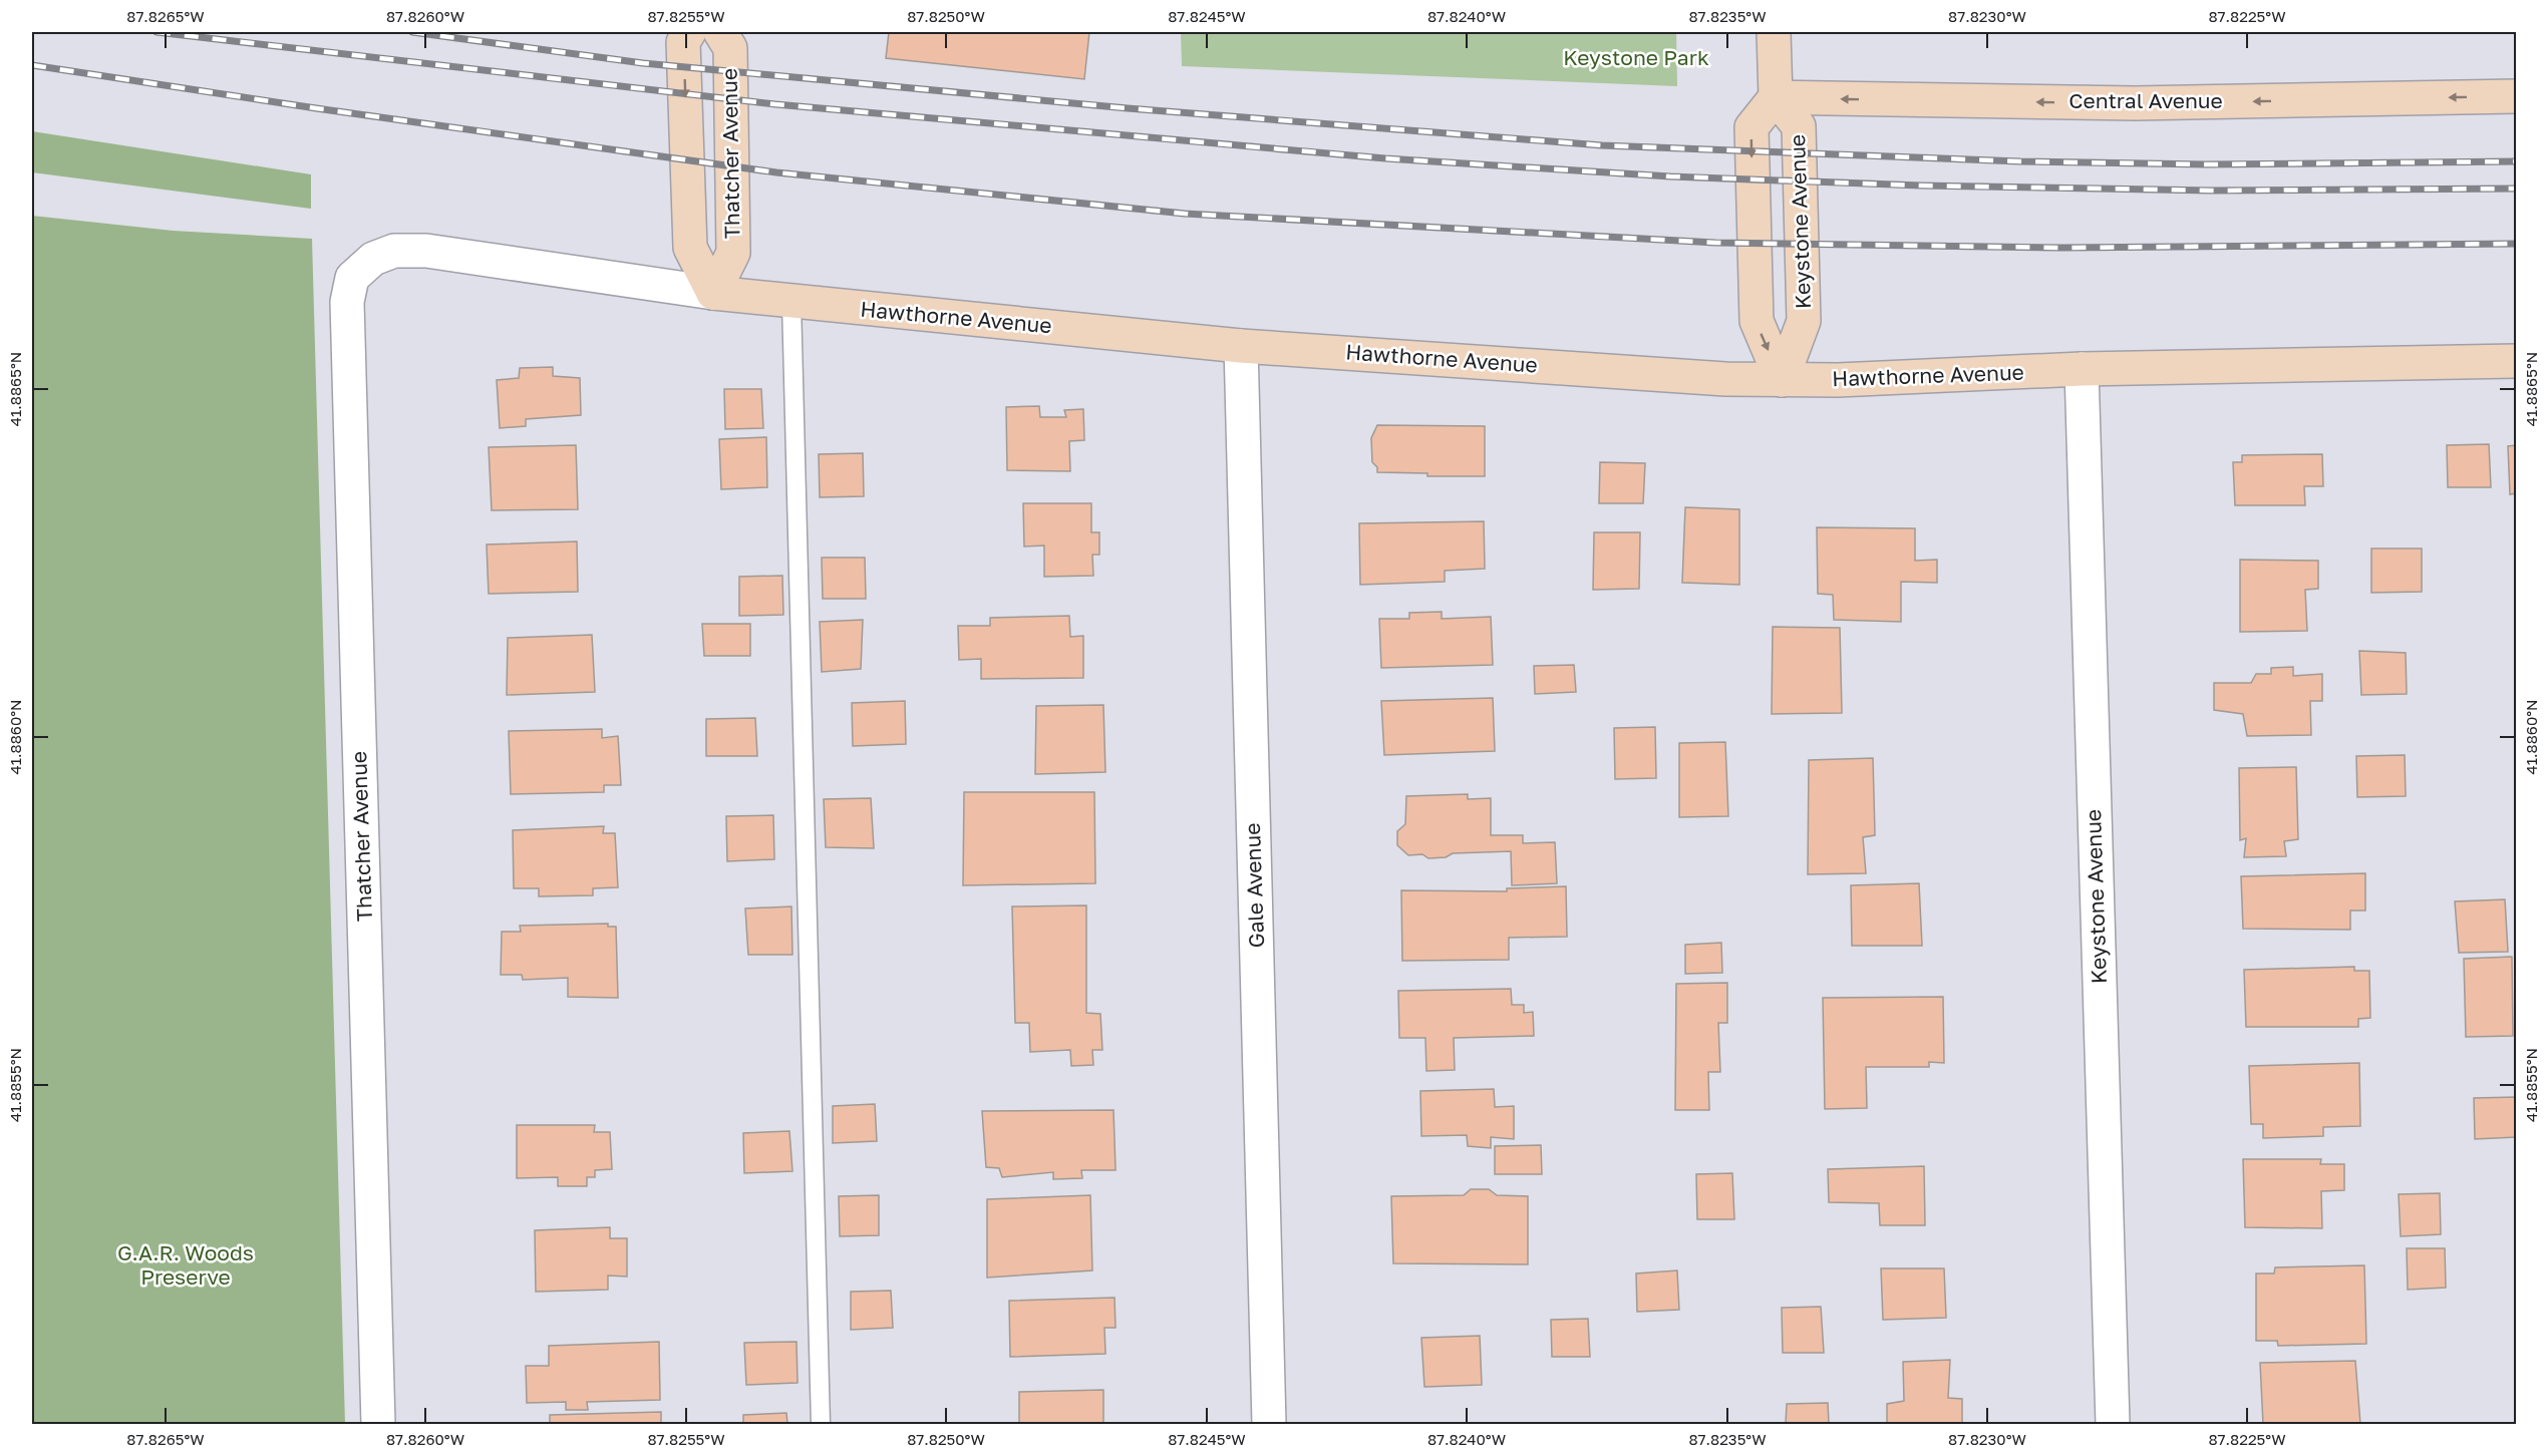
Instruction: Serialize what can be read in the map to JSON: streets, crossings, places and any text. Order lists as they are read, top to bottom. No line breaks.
{"streets":{"street":["Central Avenue","Thatcher Avenue","Keystone Avenue","Hawthorne Avenue","Gale Avenue"]},"crossings":[["Central Avenue","Keystone Avenue"],["Thatcher Avenue","Hawthorne Avenue"],["Keystone Avenue","Hawthorne Avenue"],["Hawthorne Avenue","Gale Avenue"]],"one_way":["Central Avenue"],"parks":["Keystone Park","G.A.R. Woods Preserve"],"coordinates":["87.8265°W","87.8260°W","87.8255°W","87.8250°W","87.8245°W","87.8240°W","87.8235°W","87.8230°W","87.8225°W","41.8865°N","41.8860°N","41.8855°N"]}
